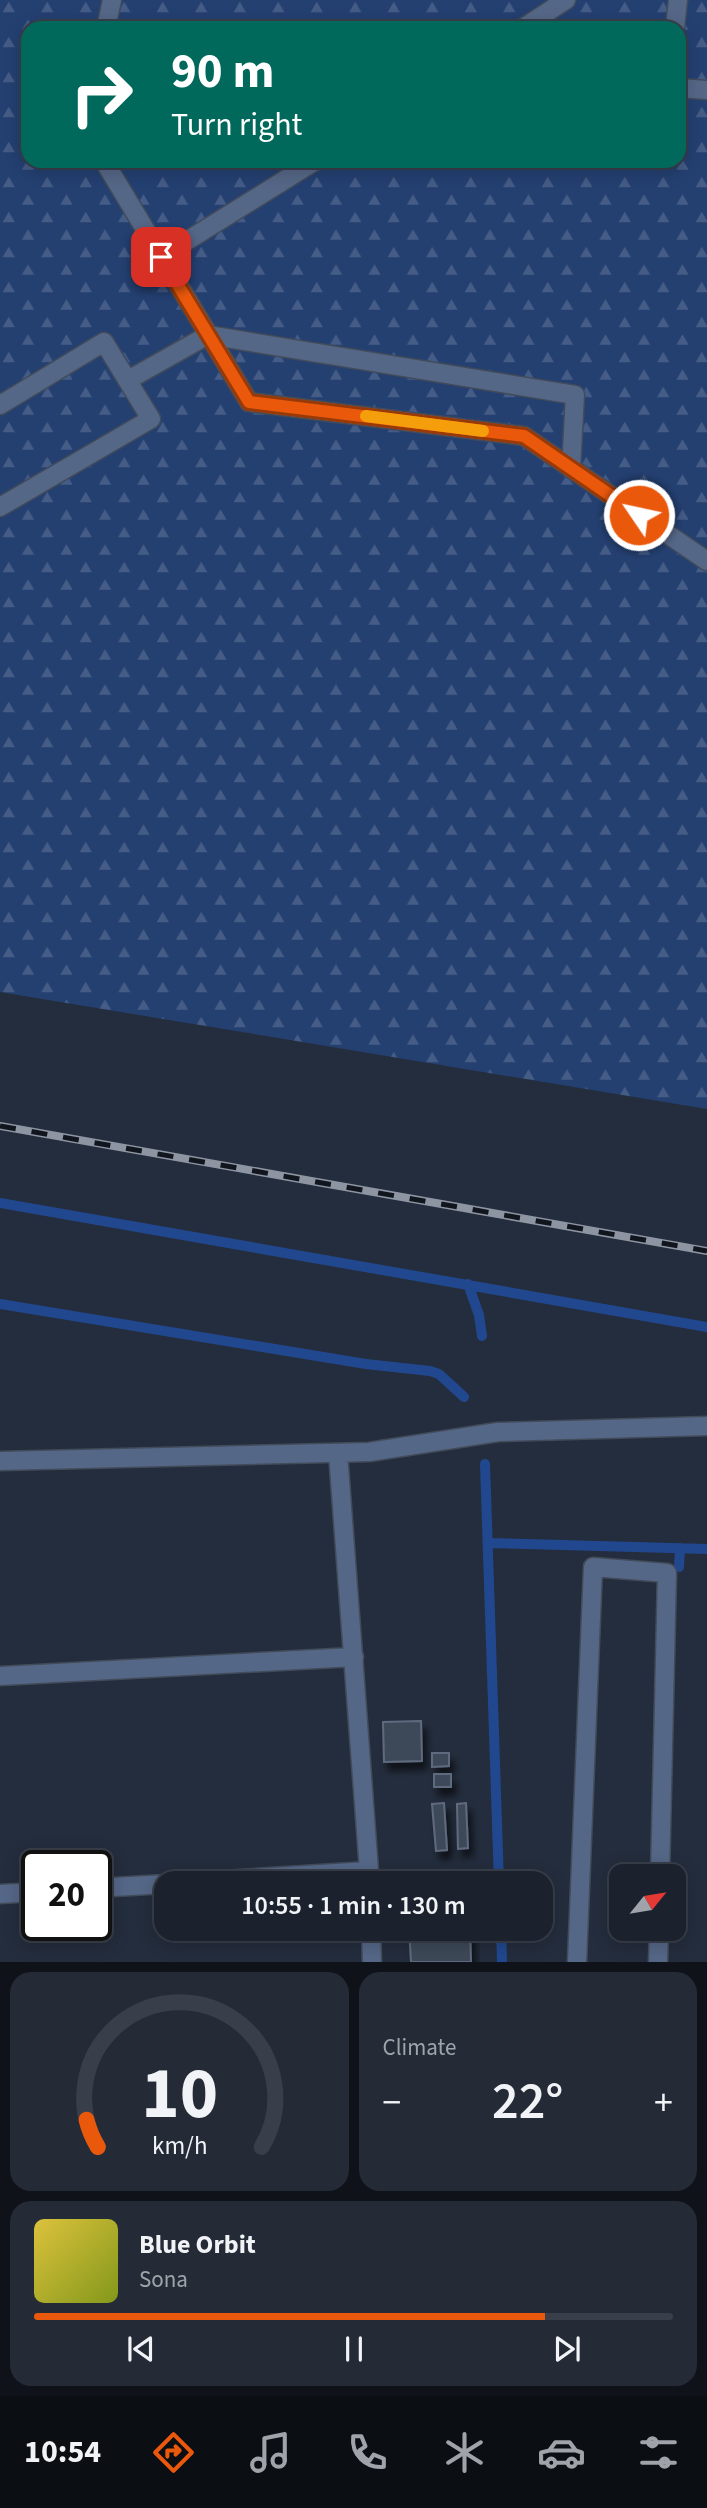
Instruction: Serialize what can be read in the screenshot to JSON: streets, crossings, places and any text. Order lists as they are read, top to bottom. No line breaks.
{"north":"top right","page":{"turn":["90 m","Turn right"],"limit":"20","trip":"10:55 · 1 min · 130 m","tile":"Climate","heat":["−","22°","+"],"song":["Blue Orbit","Sona"],"tabs":"10:54","gauge":["10","km/h"]}}
